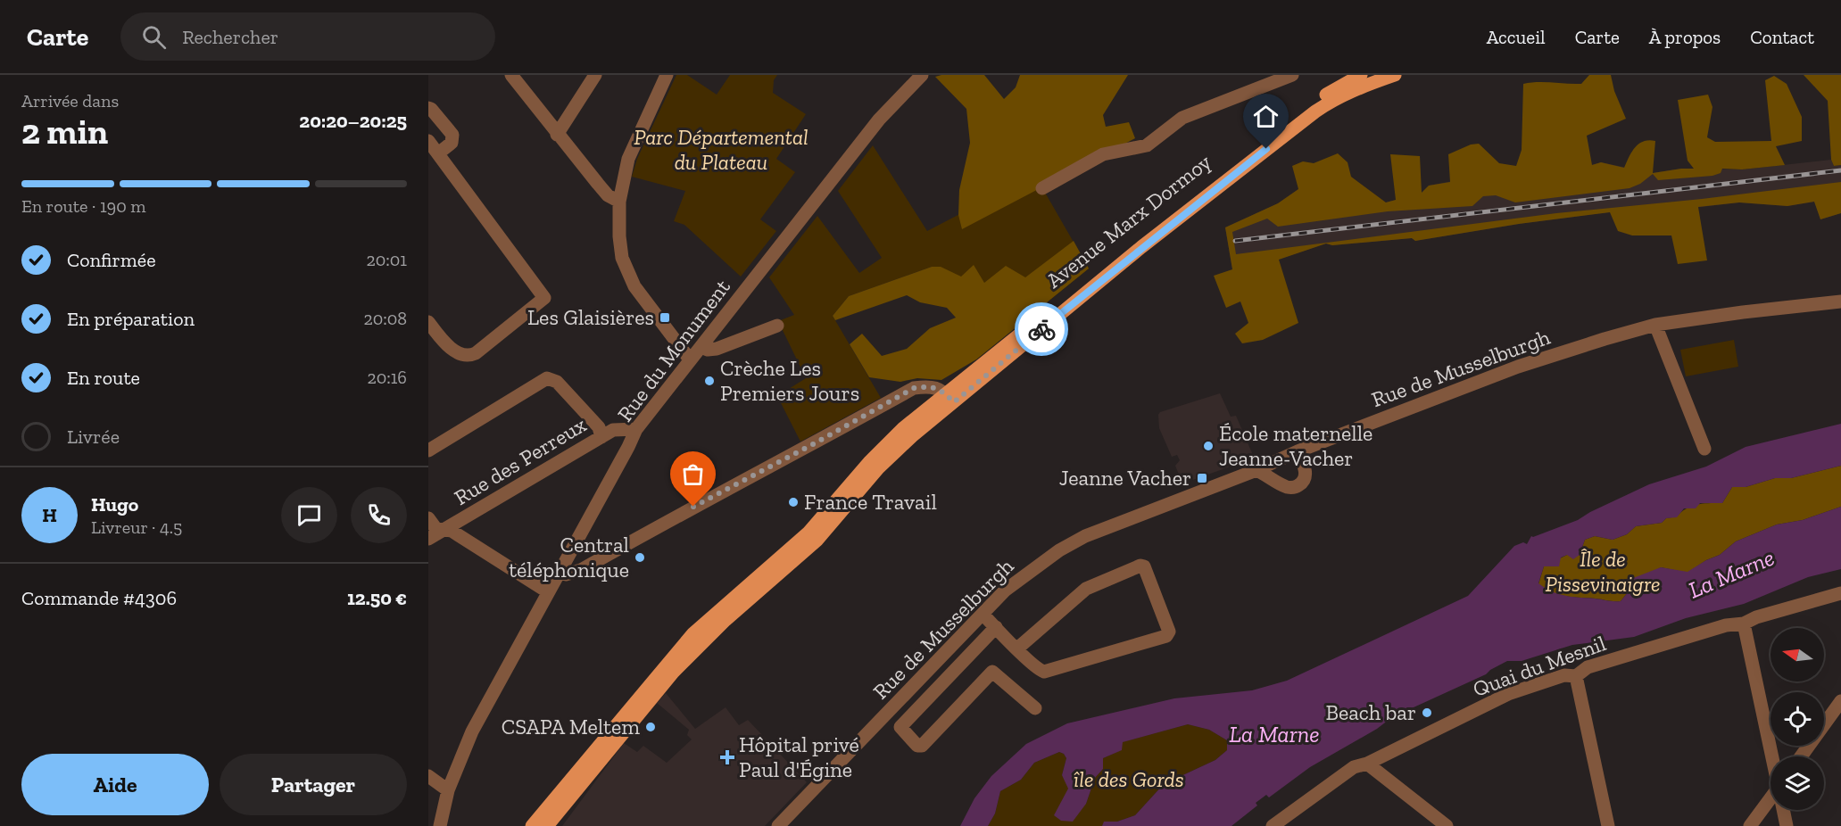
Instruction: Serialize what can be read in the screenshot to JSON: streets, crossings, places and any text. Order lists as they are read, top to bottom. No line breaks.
{"streets":{"main road":["Avenue Marx Dormoy"],"street":["Rue du Monument","Rue de Musselburgh","Rue des Perreux","Quai du Mesnil"]},"crossings":[["Rue du Monument","Rue des Perreux"]],"water":["La Marne"],"parks":["Parc Départemental du Plateau","Île de Pissevinaigre","île des Gords"],"places":{"transit":["Les Glaisières","Jeanne Vacher"],"other":["Crèche Les Premiers Jours","École maternelle Jeanne-Vacher","France Travail","Central téléphonique","Beach bar","CSAPA Meltem"],"health":["Hôpital privé Paul d'Égine"]},"north":"left","page":{"header":"Carte","search":"Rechercher","nav":["Accueil","Carte","À propos","Contact"],"heading":["2 min","Arrivée dans","20:20–20:25"],"panel":["Hugo","Livreur · 4.5","Commande #4306","12.50 €"],"bar":"En route · 190 m","list":[["Confirmée","20:01"],["En préparation","20:08"],["En route","20:16"],"Livrée"],"round":"H","buttons":["Aide","Partager"]}}
